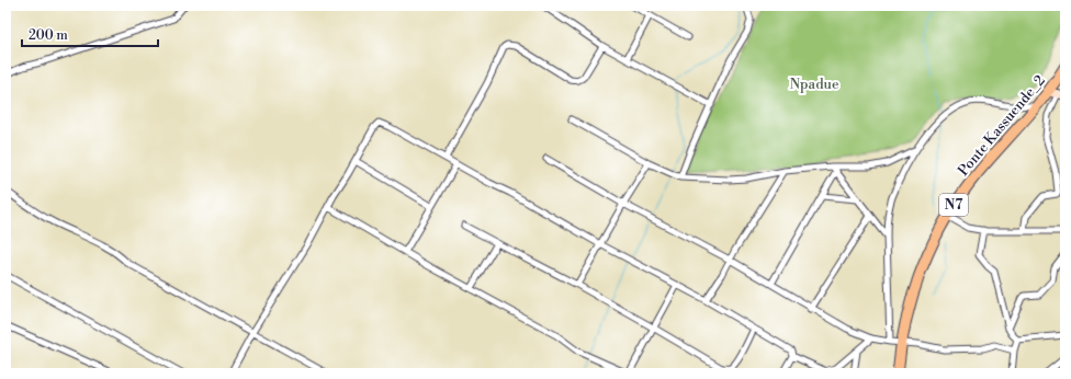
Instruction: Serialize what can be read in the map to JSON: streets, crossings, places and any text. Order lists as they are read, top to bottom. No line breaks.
{"streets":{"highway":["Ponte Kassuende_2","N7"]},"parks":["Npadue"],"scale_bar":"200 m"}
